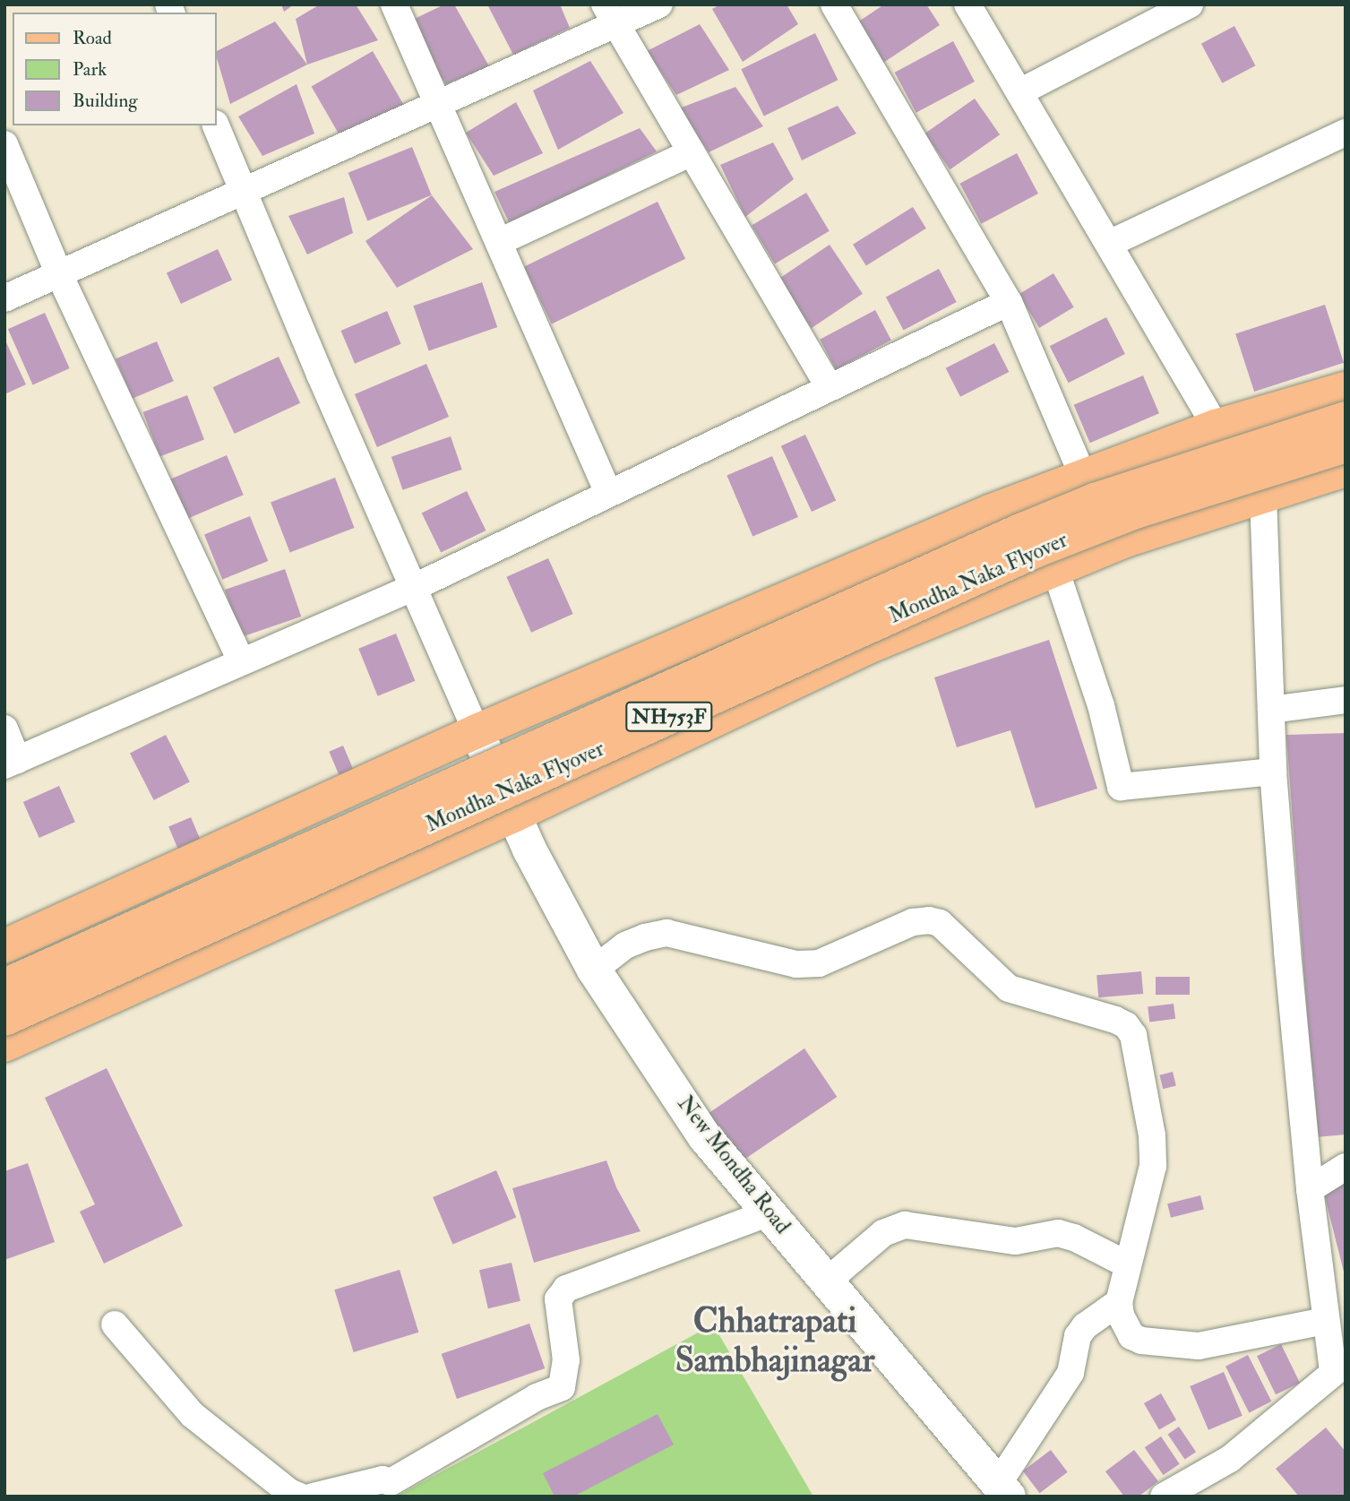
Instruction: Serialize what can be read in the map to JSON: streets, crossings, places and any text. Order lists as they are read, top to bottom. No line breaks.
{"streets":{"main road":["Mondha Naka Flyover","NH753F"],"street":["New Mondha Road"]},"districts":["Chhatrapati Sambhajinagar"],"legend":["Road","Park","Building"]}
